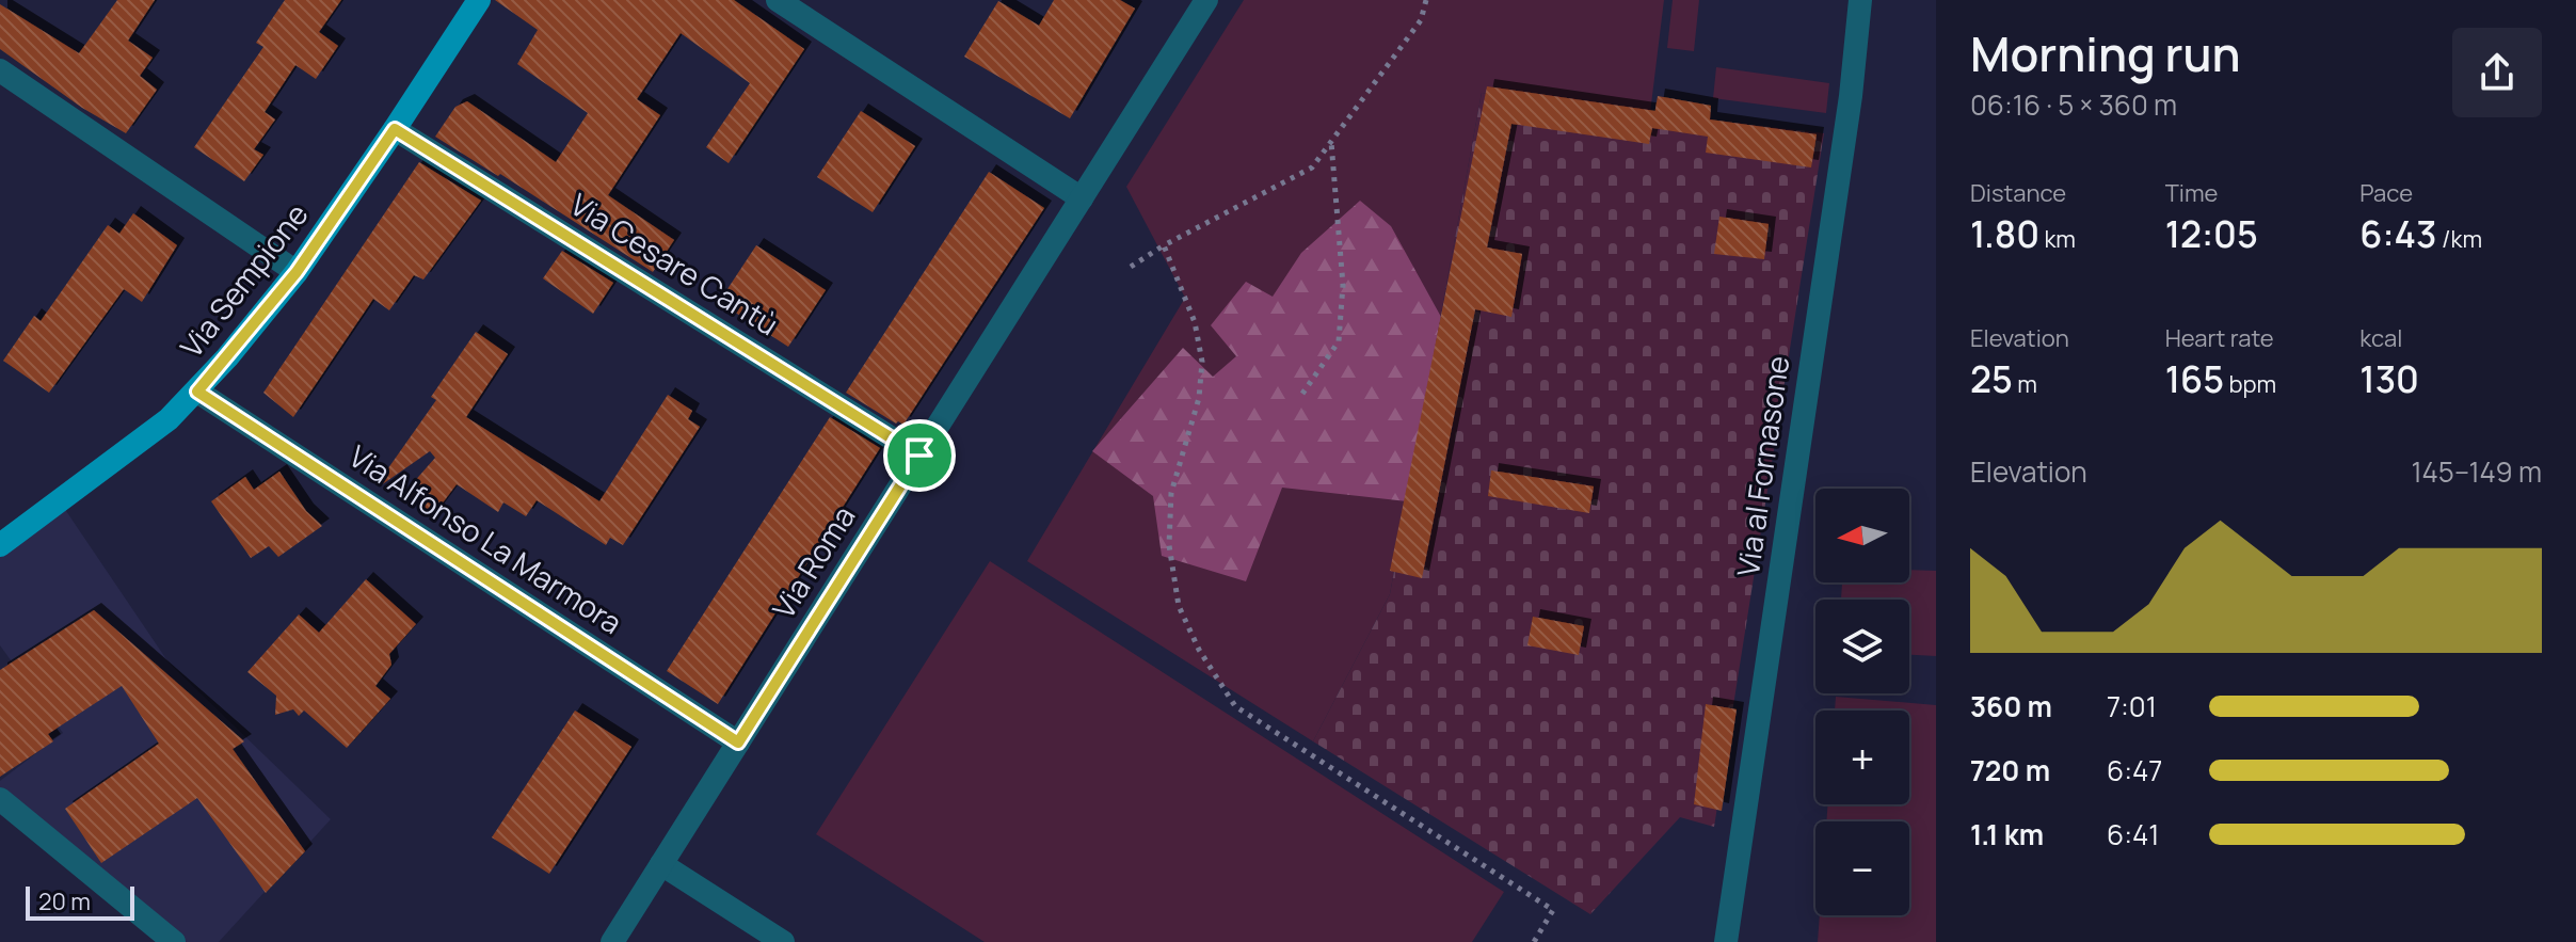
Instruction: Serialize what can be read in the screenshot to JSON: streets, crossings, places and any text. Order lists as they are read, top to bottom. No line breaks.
{"streets":{"main road":["Via Sempione"],"street":["Via Cesare Cantù","Via al Fornasone","Via Alfonso La Marmora","Via Roma"]},"crossings":[["Via Cesare Cantù","Via Sempione"],["Via Cesare Cantù","Via Roma"],["Via Sempione","Via Alfonso La Marmora"],["Via Alfonso La Marmora","Via Roma"]],"scale_bar":"20 m","north":"left","page":{"heading":["Morning run","06:16 · 5 × 360 m"],"stats":[["Distance","1.80 km"],["Time","12:05"],["Pace","6:43 /km"],["Elevation","25 m"],["Heart rate","165 bpm"],["kcal","130"]],"chart":["Elevation","145–149 m"],"map_buttons":["+","−"],"list":[{"name":"360 m","note":"7:01"},{"name":"720 m","note":"6:47"},{"name":"1.1 km","note":"6:41"}],"scale":"20 m"}}
